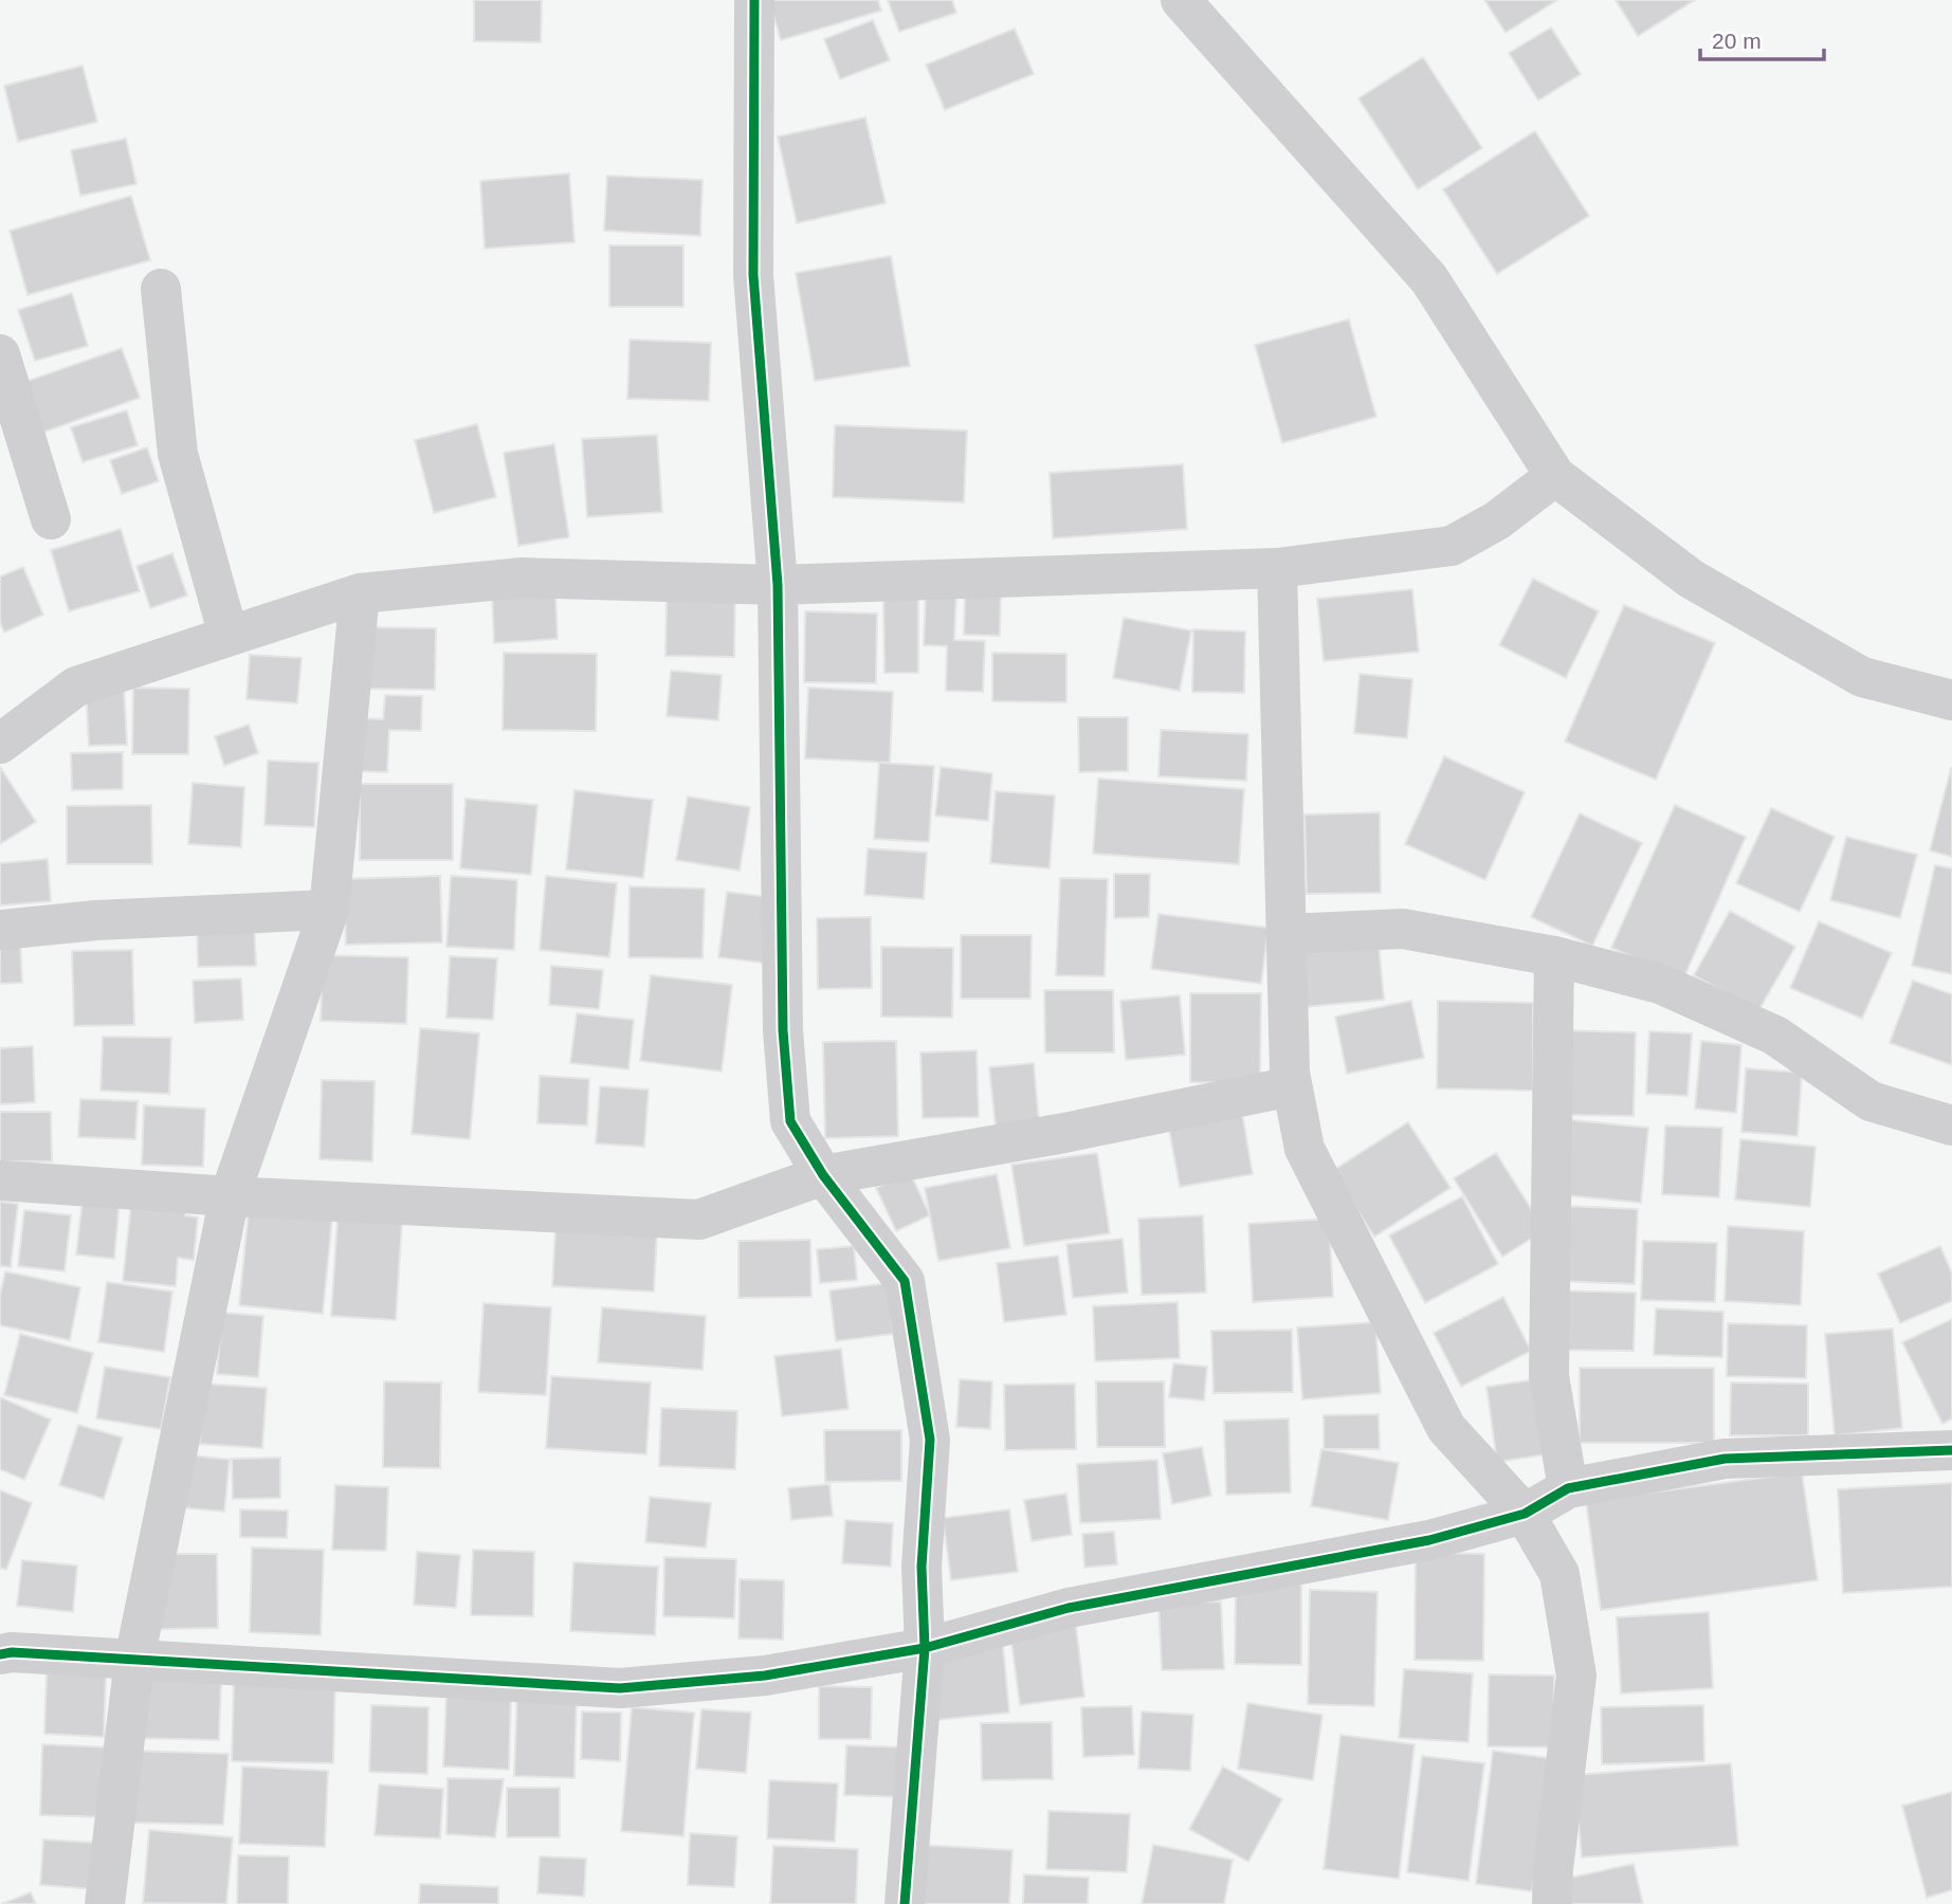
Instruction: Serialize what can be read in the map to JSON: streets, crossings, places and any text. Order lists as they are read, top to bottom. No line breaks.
{"scale_bar":"20 m"}
